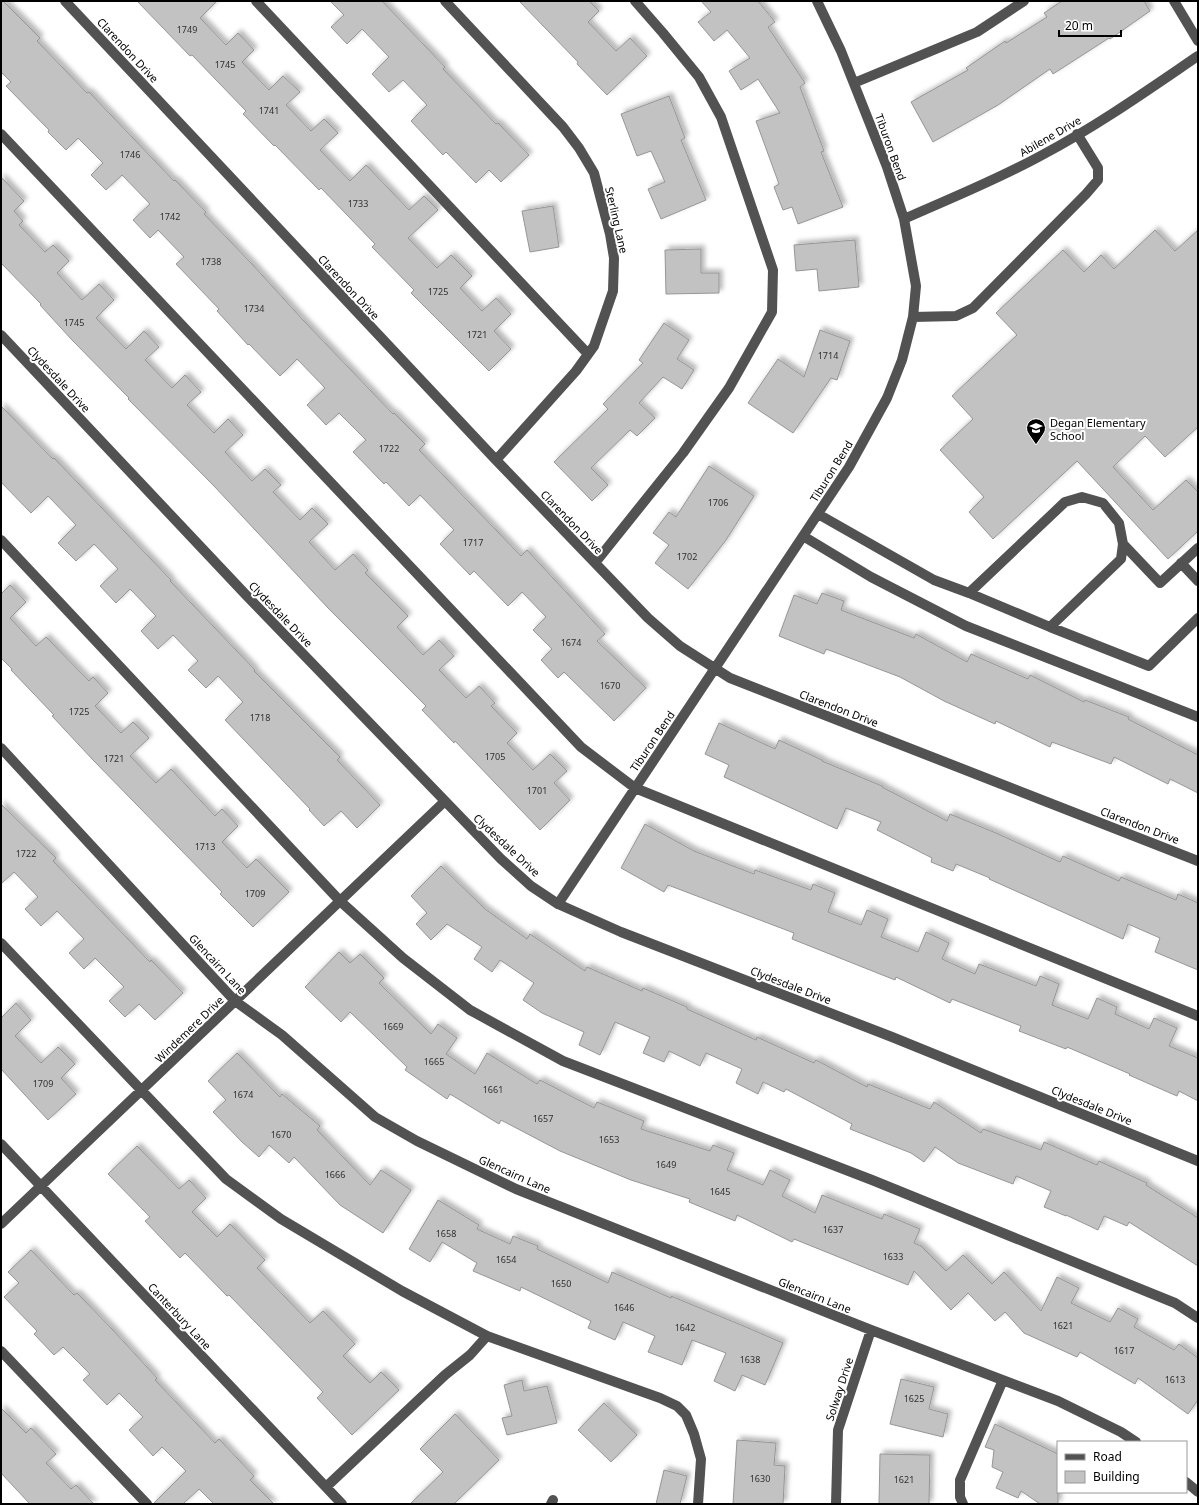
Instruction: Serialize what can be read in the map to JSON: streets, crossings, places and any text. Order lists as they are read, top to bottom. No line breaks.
{"streets":{"street":["Clarendon Drive","Abilene Drive","Tiburon Bend","Sterling Lane","Clydesdale Drive","Glencairn Lane","Windemere Drive","Canterbury Lane","Solway Drive"]},"crossings":[["Clarendon Drive","Tiburon Bend"],["Clarendon Drive","Sterling Lane"],["Abilene Drive","Tiburon Bend"],["Tiburon Bend","Clydesdale Drive"],["Clydesdale Drive","Windemere Drive"],["Glencairn Lane","Windemere Drive"],["Glencairn Lane","Solway Drive"],["Windemere Drive","Canterbury Lane"]],"places":{"school or university":["Degan Elementary School"]},"house_numbers":["1749","1745","1741","1746","1733","1742","1738","1725","1734","1745","1721","1714","1722","1706","1717","1702","1674","1670","1725","1718","1705","1721","1701","1713","1722","1709","1669","1665","1709","1661","1674","1657","1670","1653","1649","1666","1645","1637","1658","1633","1654","1650","1646","1621","1642","1617","1638","1613","1625","1630","1621"],"legend":["Road","Building"],"scale_bar":"20 m"}
